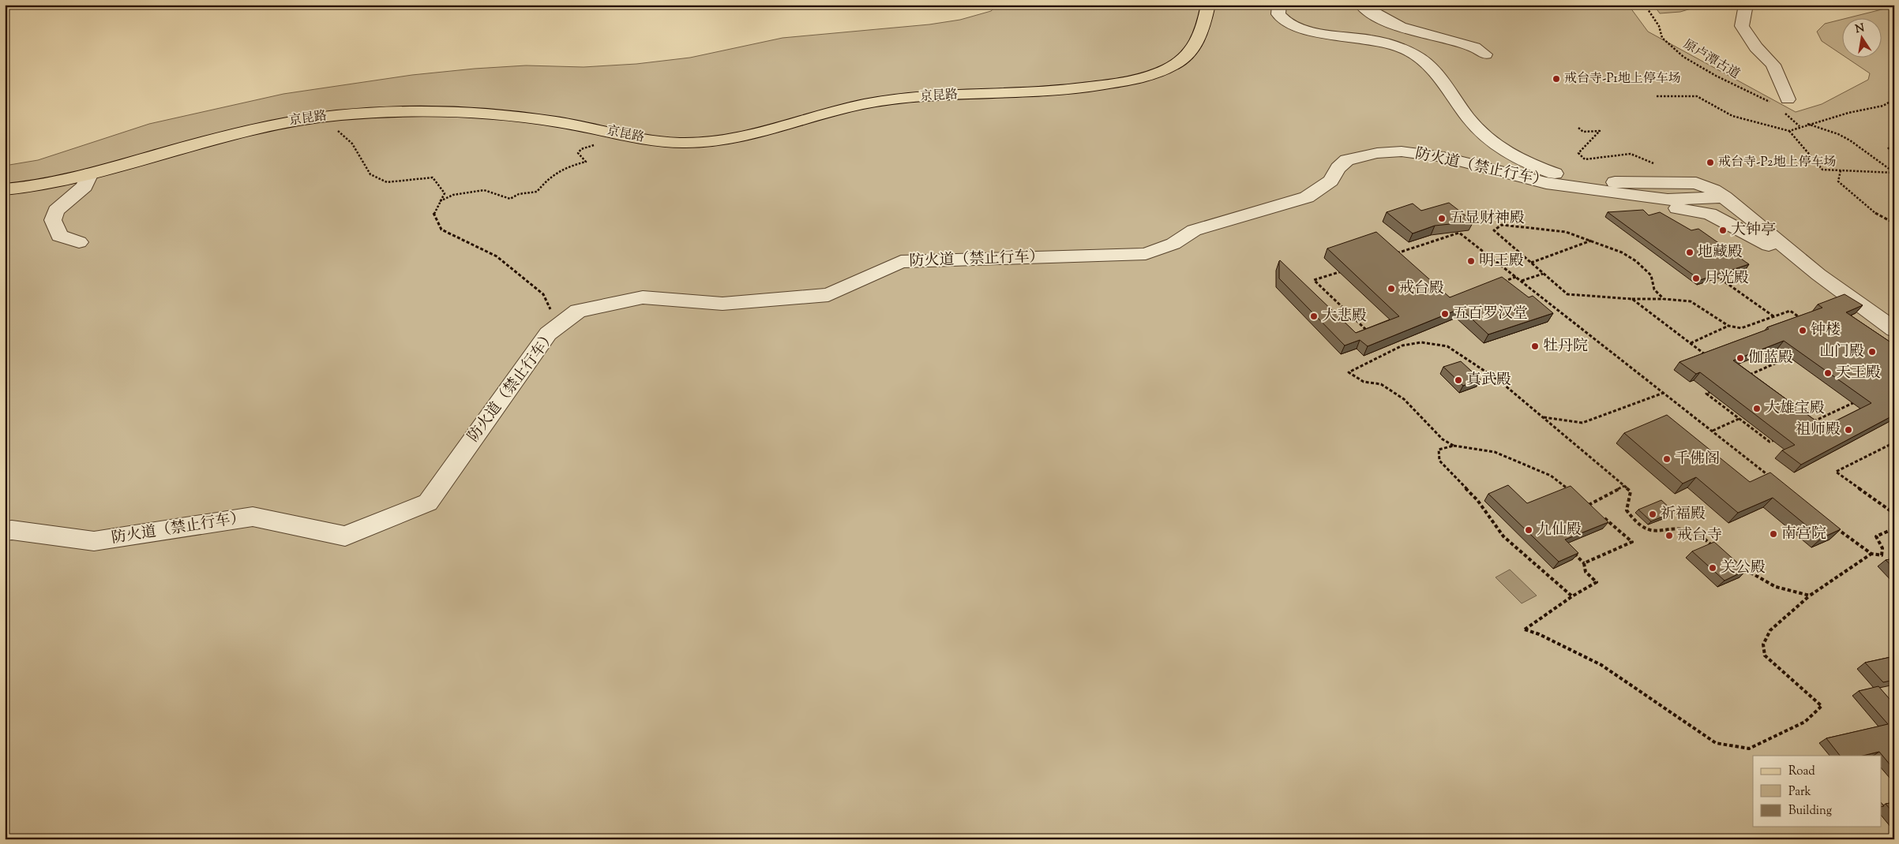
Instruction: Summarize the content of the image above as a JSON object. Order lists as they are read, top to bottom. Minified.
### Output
{"streets":{"main road":["京昆路"],"street":["防火道（禁止行车）"],"path":["原卢潭古道"]},"places":["戒台寺-P1地上停车场","戒台寺-P2地上停车场","五显财神殿","大钟亭","地藏殿","明王殿","月光殿","戒台殿","五百罗汉堂","大悲殿","钟楼","牡丹院","山门殿","伽蓝殿","天王殿","真武殿","大雄宝殿","祖师殿","千佛阁","祈福殿","九仙殿","南宫院","戒台寺","关公殿"],"legend":["Road","Park","Building"],"north":"top"}
